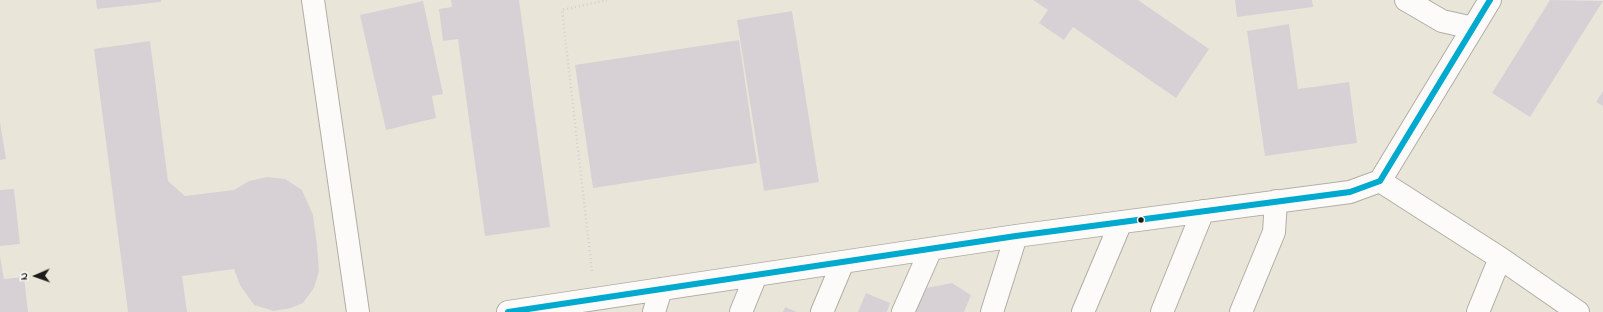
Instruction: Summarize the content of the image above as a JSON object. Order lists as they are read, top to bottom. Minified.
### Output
{"north":"left"}
